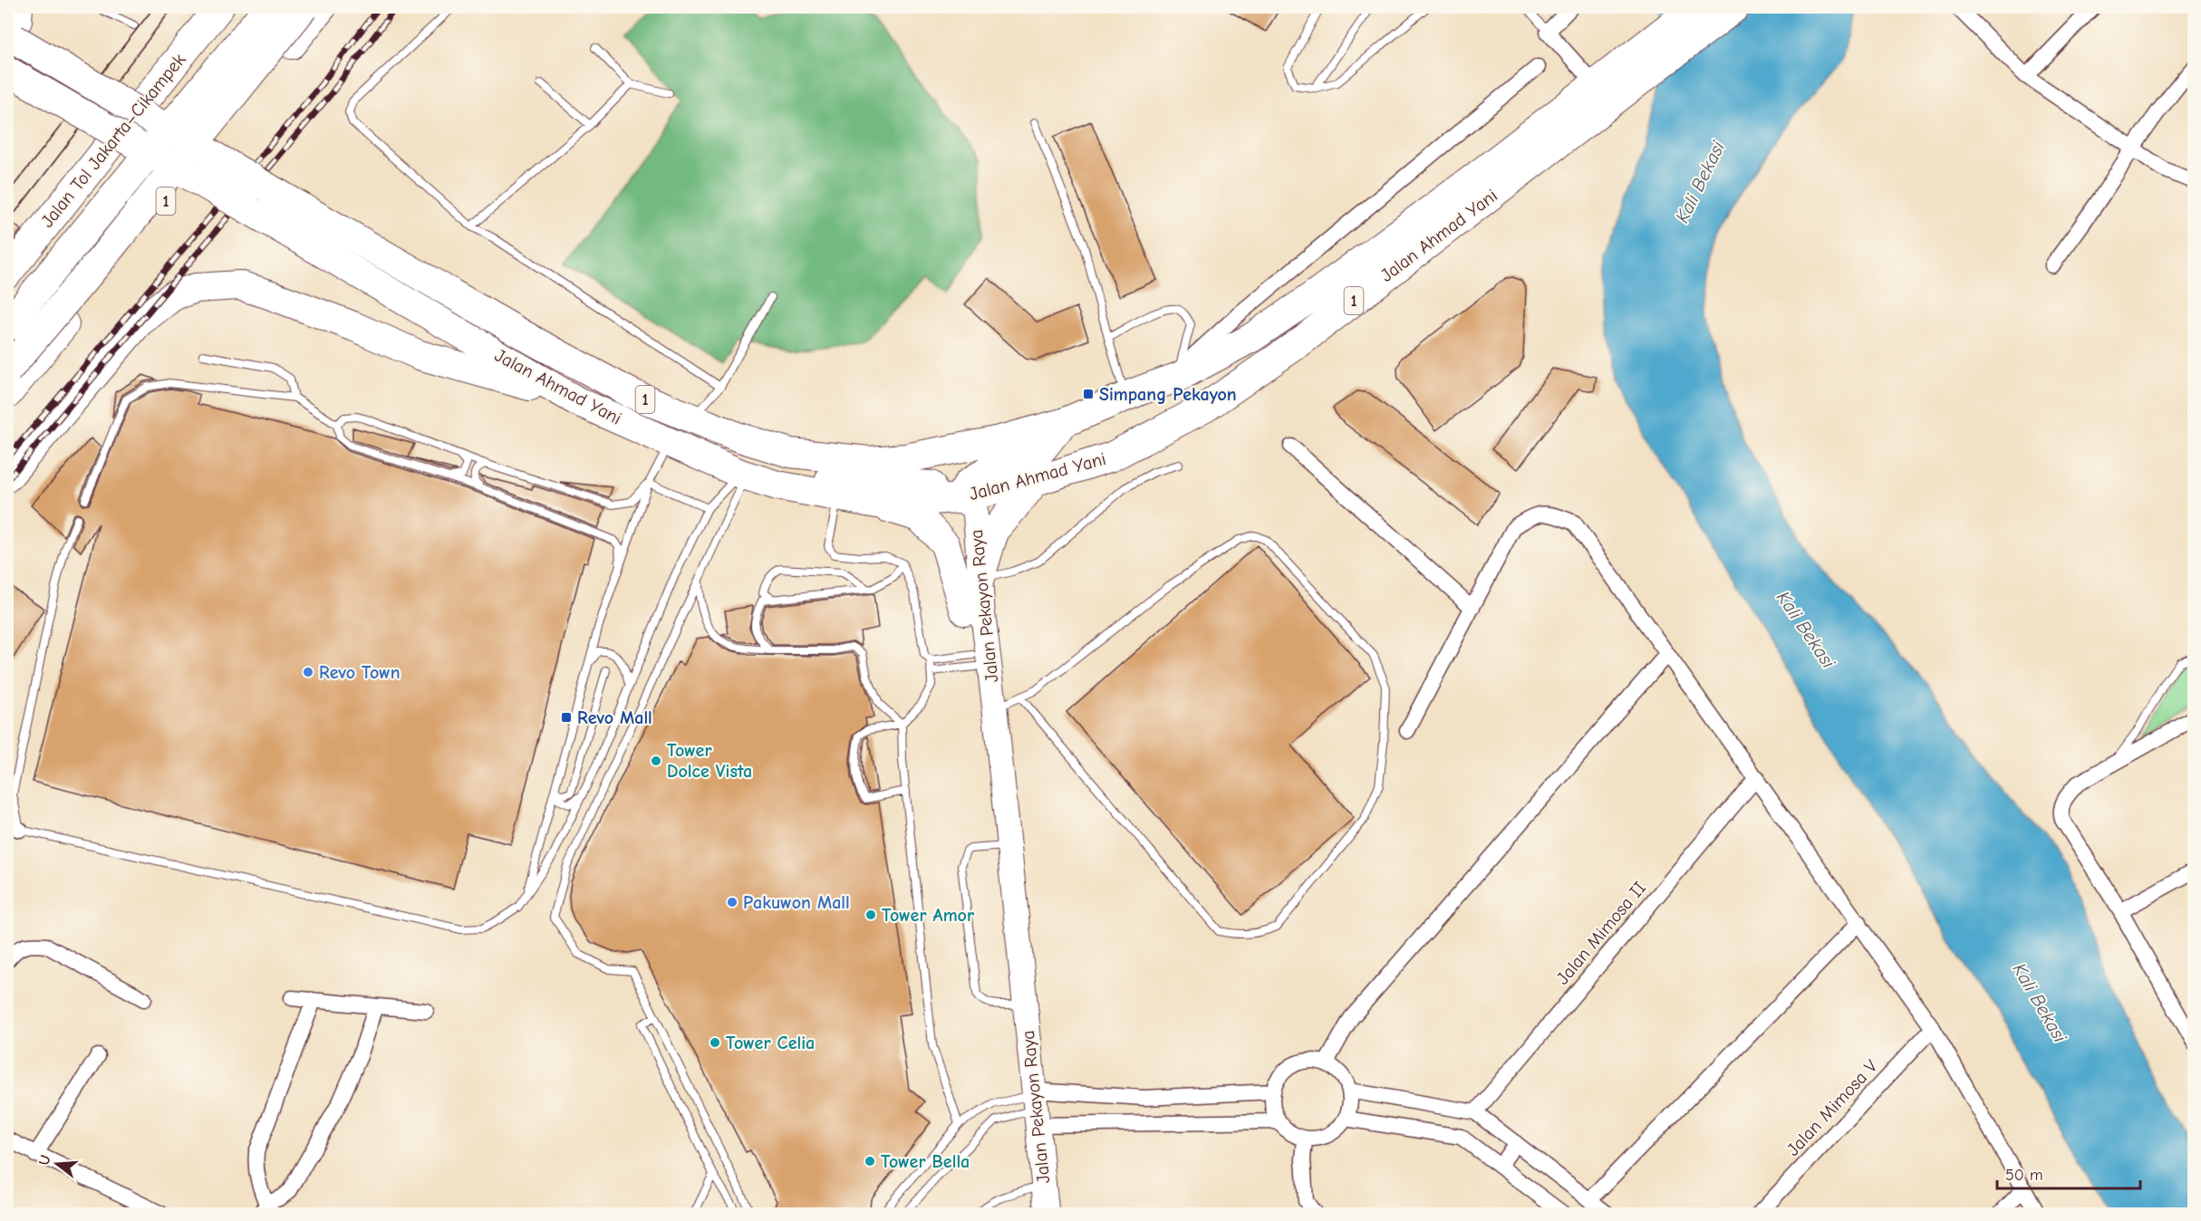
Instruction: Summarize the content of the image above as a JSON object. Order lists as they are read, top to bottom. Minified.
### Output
{"streets":{"highway":["Jalan Tol Jakarta–Cikampek","1","Jalan Ahmad Yani"],"main road":["Jalan Pekayon Raya"],"street":["Jalan Mimosa II","Jalan Mimosa V"]},"crossings":[["Jalan Ahmad Yani","Jalan Pekayon Raya"]],"water":["Kali Bekasi"],"places":{"transit":["Simpang Pekayon","Revo Mall"],"other":["Revo Town","Tower Dolce Vista","Pakuwon Mall","Tower Amor","Tower Celia","Tower Bella"]},"scale_bar":"50 m","north":"left"}
